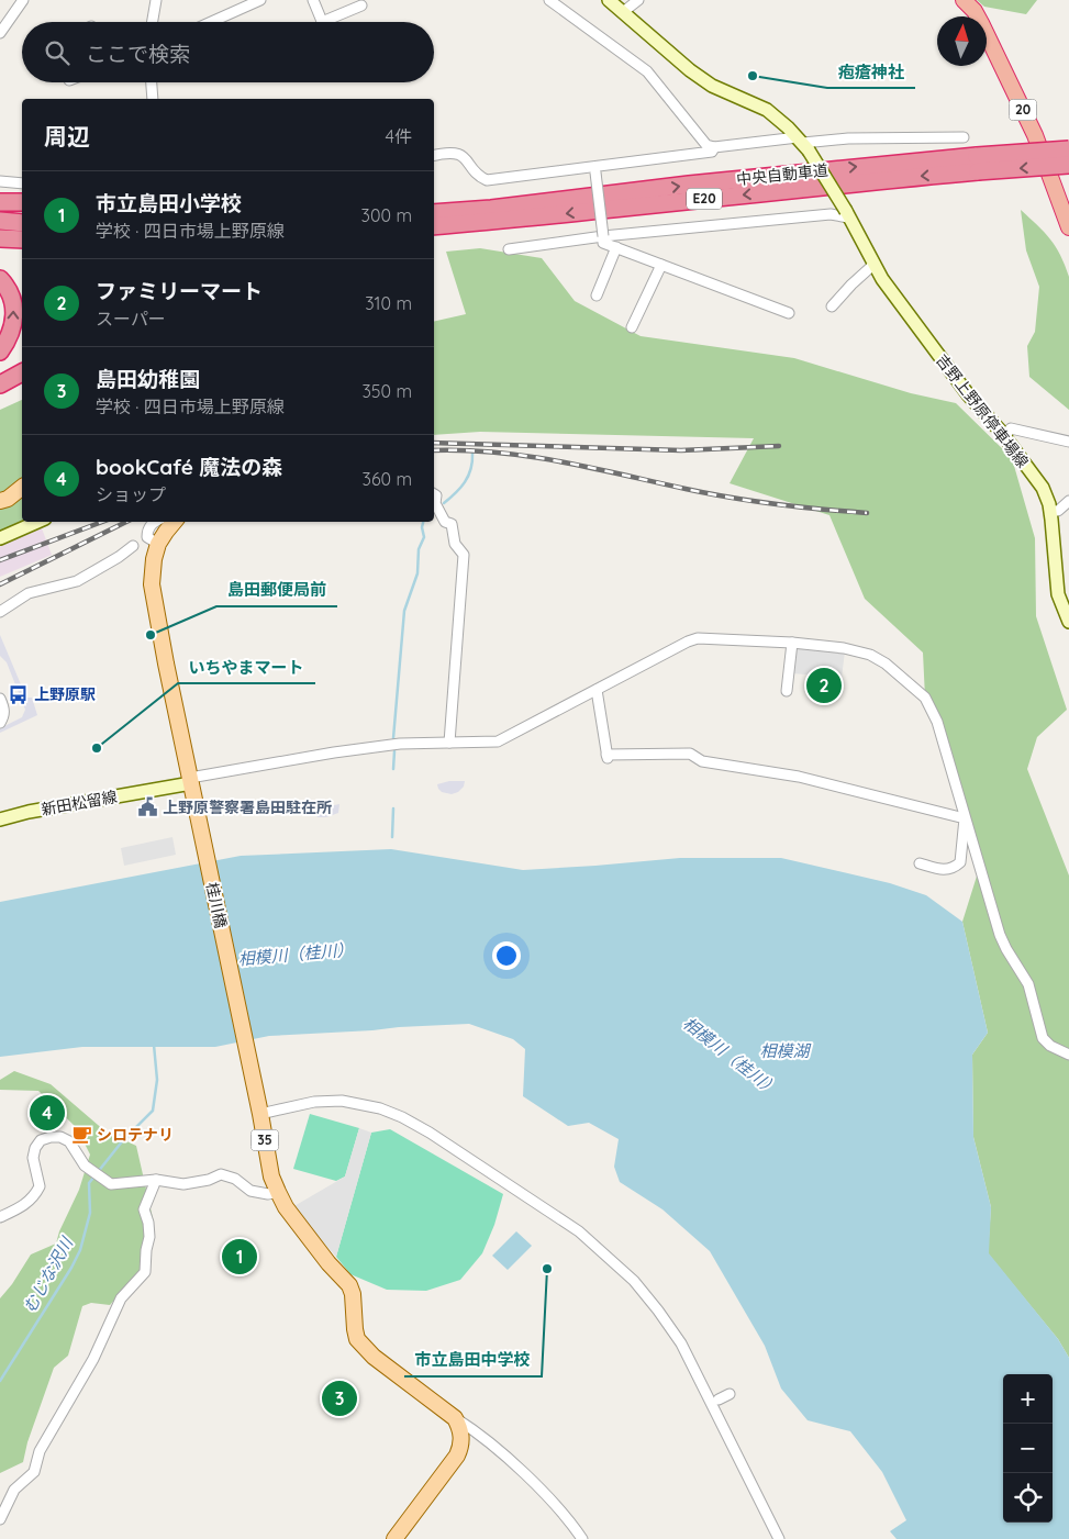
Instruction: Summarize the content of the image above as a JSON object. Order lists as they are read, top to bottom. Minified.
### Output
{"streets":{"highway":["20","中央自動車道","E20"],"main road":["吉野上野原停車場線","新田松留線","桂川橋","35"]},"crossings":[["新田松留線","桂川橋"],["新田松留線","35"],["桂川橋","35"]],"water":["相模川（桂川）","相模湖","むじな沢川"],"places":{"other":["疱瘡神社","島田郵便局前","いちやまマート","市立島田中学校"],"bus stop":["上野原駅"],"public building":["上野原警察署島田駐在所"],"cafe":["シロテナリ"]},"north":"top","page":{"search":"ここで検索","heading":["周辺","4件"],"list":[{"mark":"1","name":"市立島田小学校","note":"学校 · 四日市場上野原線","value":"300 m"},{"mark":"2","name":"ファミリーマート","note":"スーパー","value":"310 m"},{"mark":"3","name":"島田幼稚園","note":"学校 · 四日市場上野原線","value":"350 m"},{"mark":"4","name":"bookCafé 魔法の森","note":"ショップ","value":"360 m"}],"pins":["2","4","1","3"],"map_buttons":["+","−"]}}
